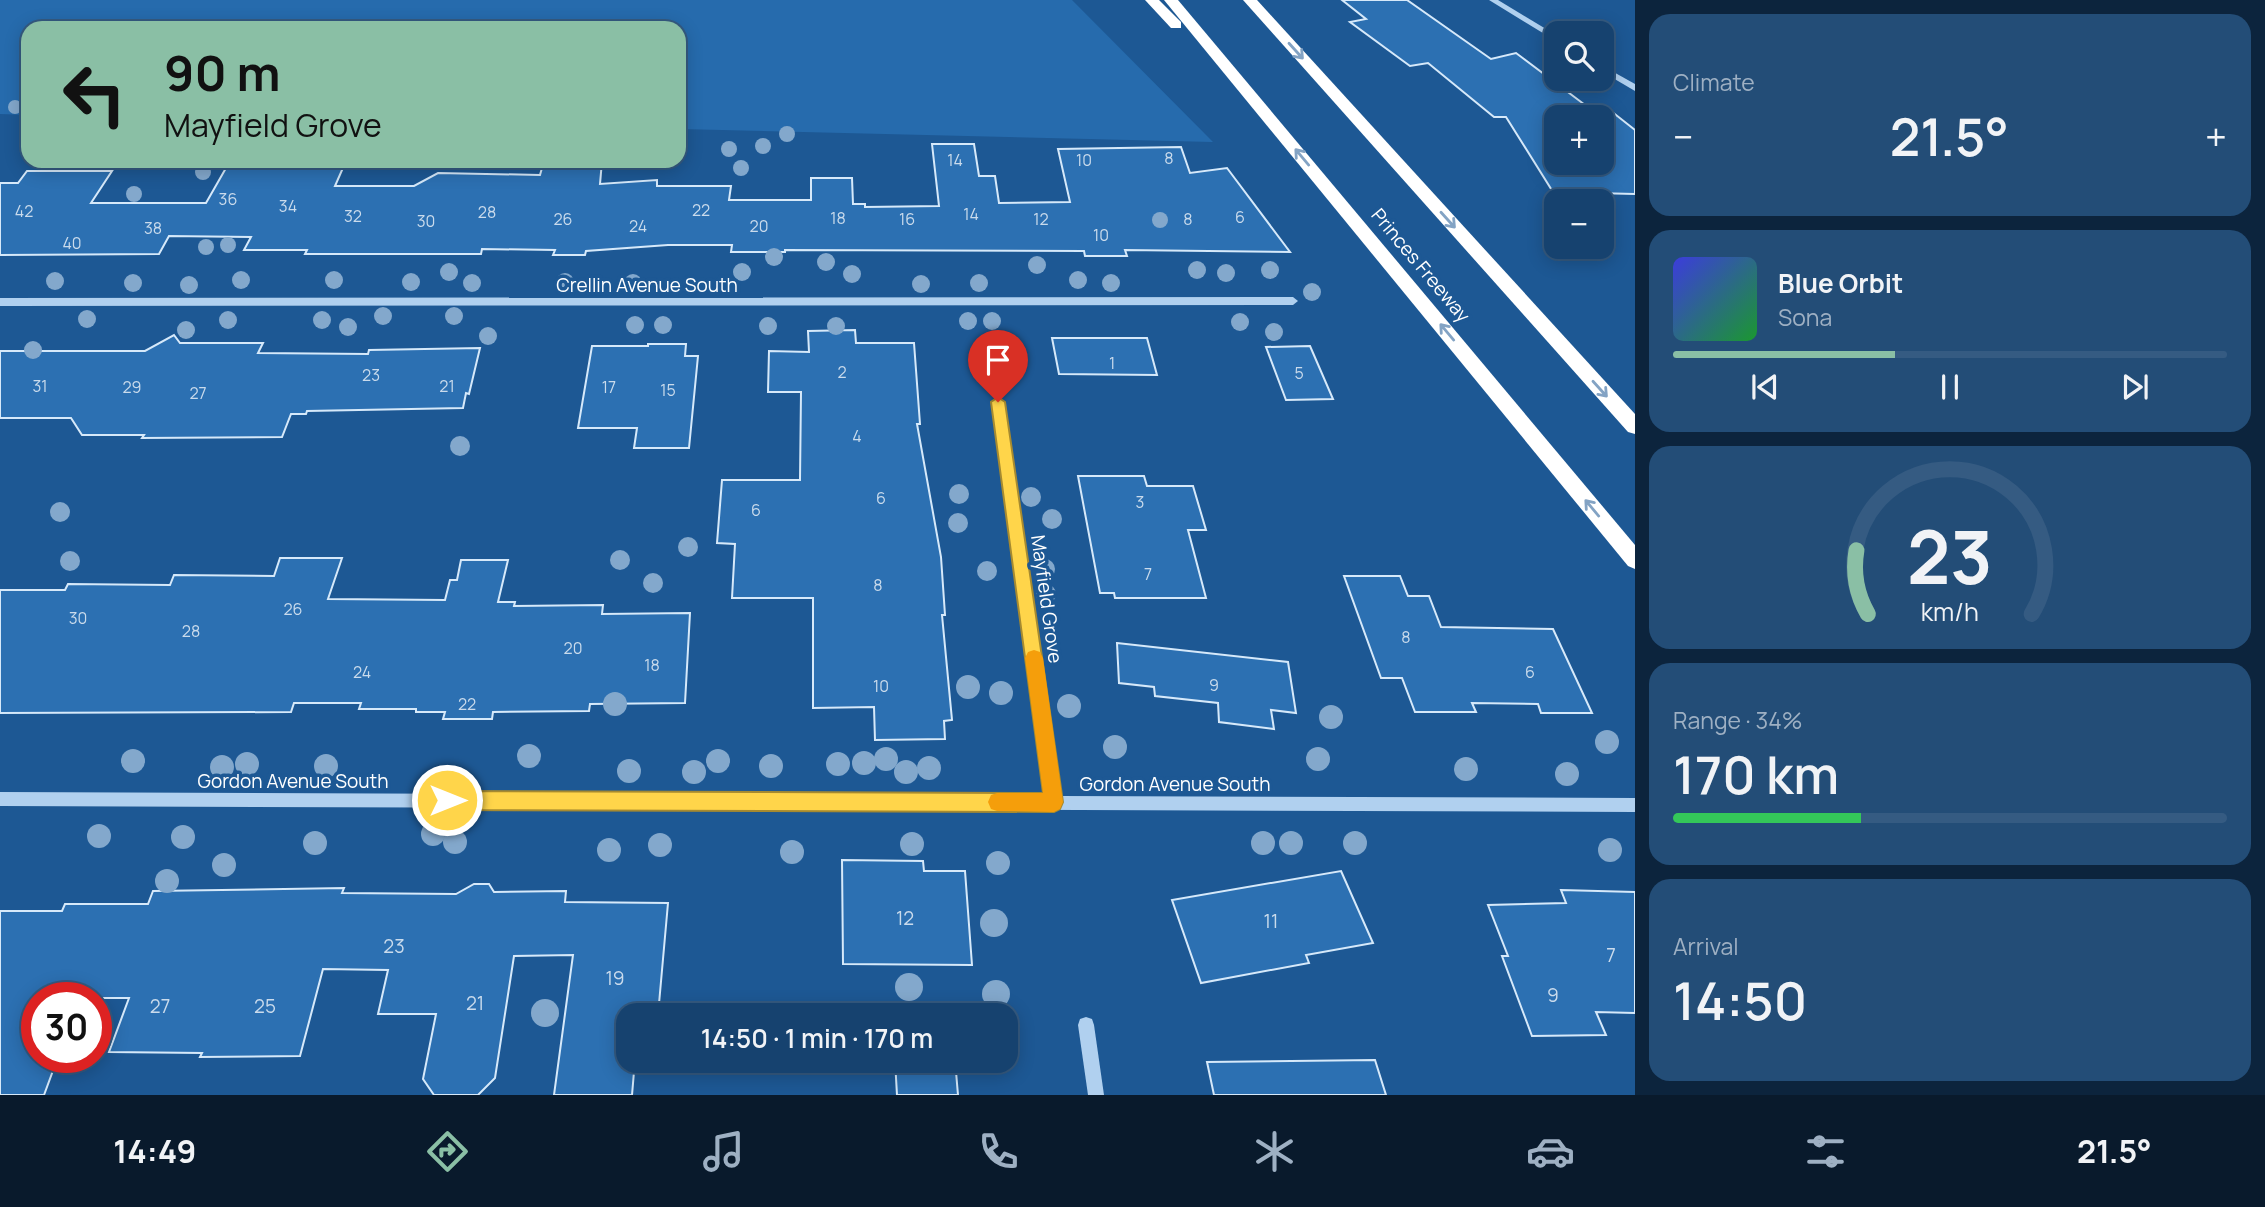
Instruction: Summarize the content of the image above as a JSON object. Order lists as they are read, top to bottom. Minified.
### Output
{"streets":{"highway":["Princes Freeway"],"street":["Crellin Avenue South","Mayfield Grove","Gordon Avenue South"]},"crossings":[["Mayfield Grove","Gordon Avenue South"]],"house_numbers":["8","14","10","36","34","22","42","28","14","32","6","18","26","16","12","8","30","24","20","38","10","40","1","2","5","23","31","21","29","17","15","27","4","6","3","6","7","8","26","30","28","8","20","18","24","6","9","10","22","12","11","23","7","19","9","21","27","25"],"page":{"tile":["Climate",["Range · 34%","170 km"],["Arrival","14:50"]],"map_buttons":["+","−"],"turn":["90 m","Mayfield Grove"],"heat":["−","21.5°","+"],"song":["Blue Orbit","Sona"],"limit":"30","trip":"14:50 · 1 min · 170 m","tabs":["14:49","21.5°"],"gauge":["23","km/h"]}}
